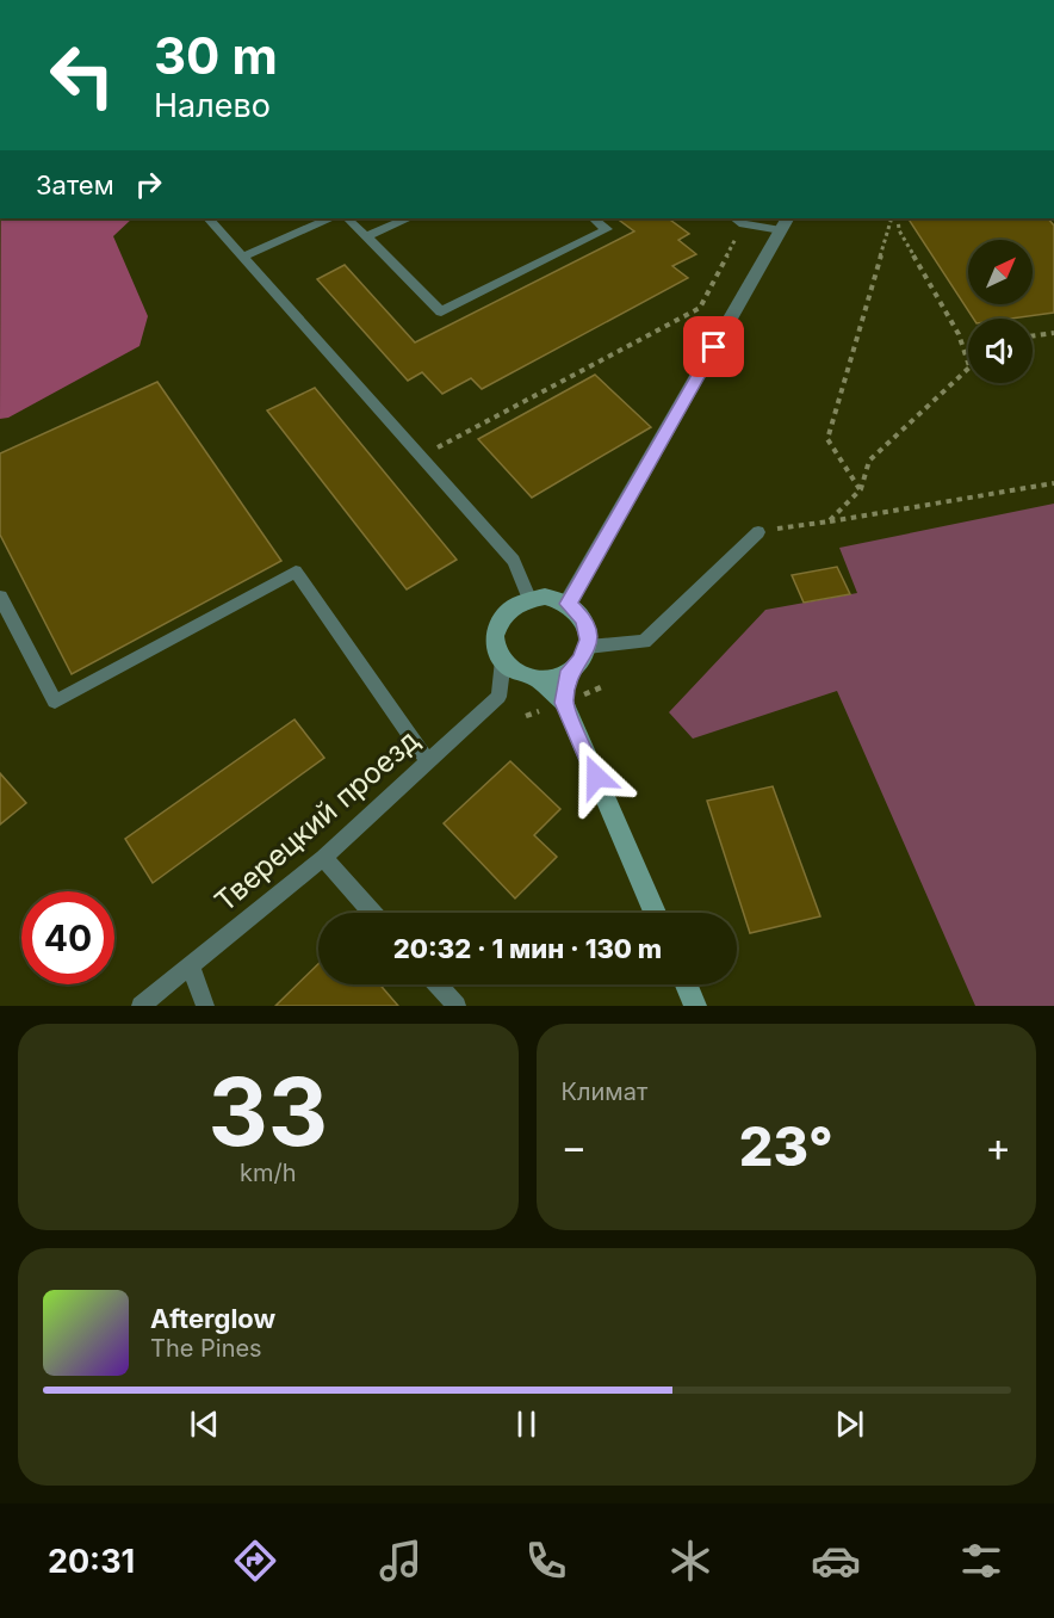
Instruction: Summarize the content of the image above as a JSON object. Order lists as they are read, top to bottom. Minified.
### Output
{"streets":{"lane":["Тверецкий проезд"]},"north":"top right","page":{"turn":["30 m","Налево"],"then":"Затем","limit":"40","trip":"20:32 · 1 мин · 130 m","tile":[["33","km/h"],"Климат"],"heat":["−","23°","+"],"song":["Afterglow","The Pines"],"tabs":"20:31"}}
